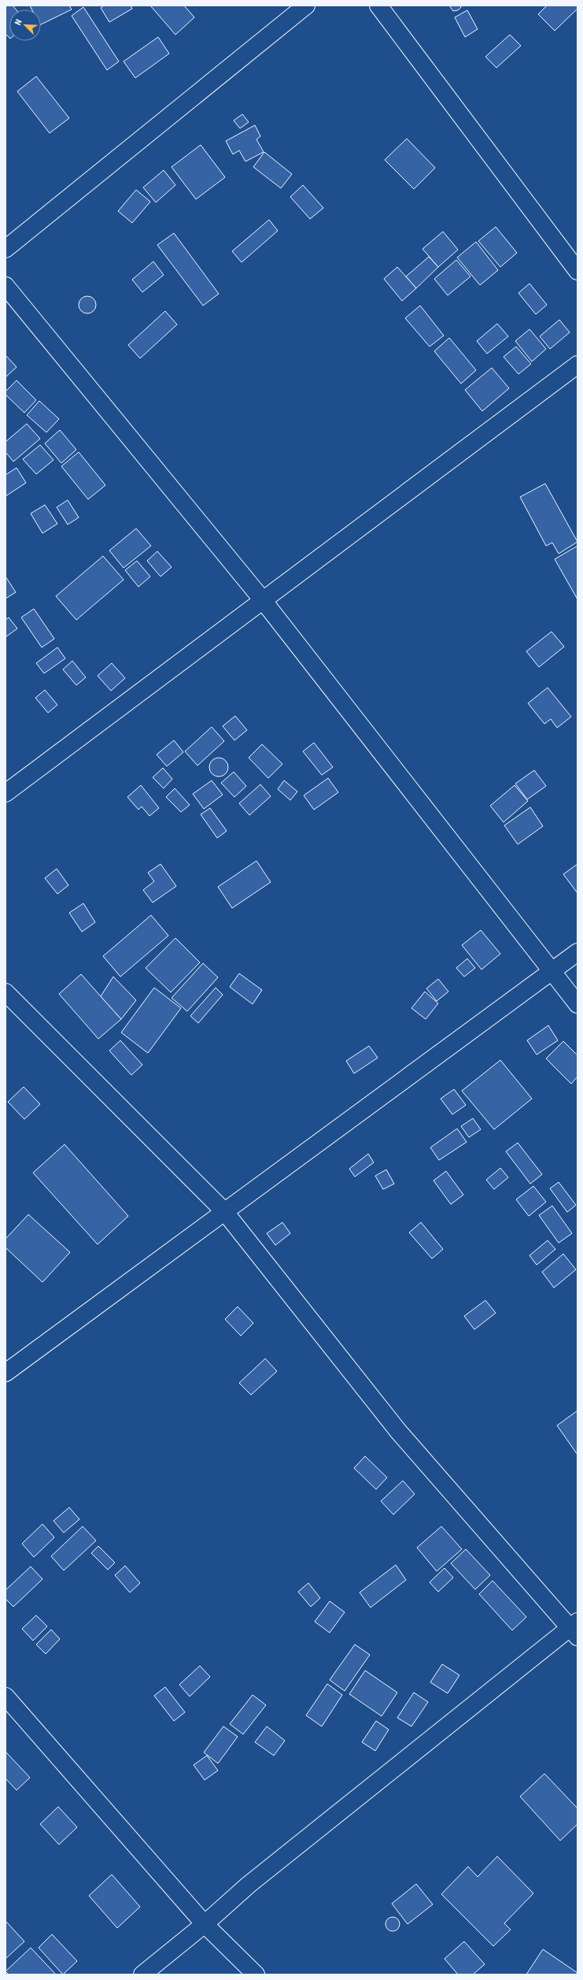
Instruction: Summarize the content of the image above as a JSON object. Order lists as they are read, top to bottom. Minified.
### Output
{"north":"top left"}
